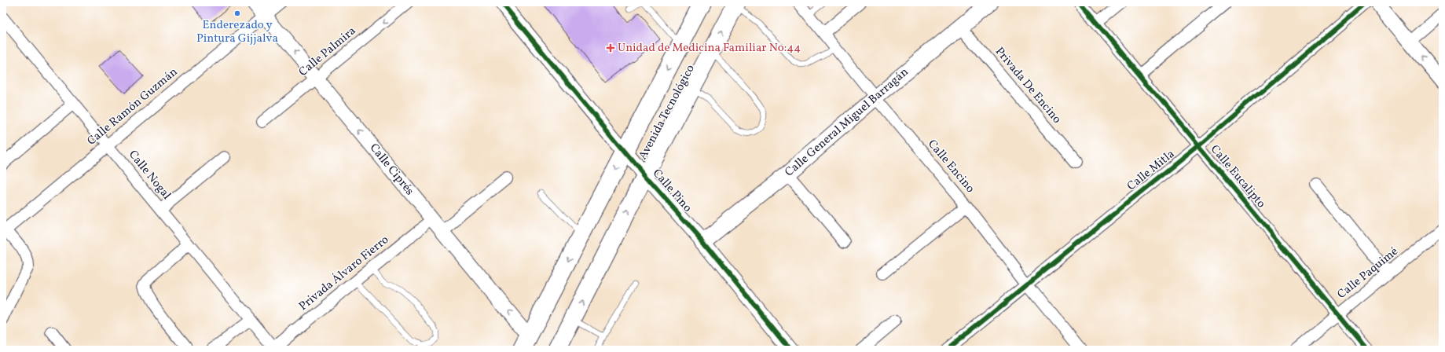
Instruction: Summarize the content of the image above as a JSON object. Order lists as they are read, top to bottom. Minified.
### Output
{"streets":{"main road":["Avenida Tecnológico","Calle General Miguel Barragán"],"street":["Calle Palmira","Privada De Encino","Calle Ramón Guzmán","Calle Encino","Calle Ciprés","Calle Mitla","Calle Nogal","Calle Eucalipto","Calle Pino","Privada Álvaro Fierro","Calle Paquimé"]},"crossings":[["Calle Palmira","Calle Ciprés"],["Privada De Encino","Calle General Miguel Barragán"],["Calle Ramón Guzmán","Calle Ciprés"],["Calle Ramón Guzmán","Calle Nogal"],["Avenida Tecnológico","Calle Ciprés"],["Avenida Tecnológico","Calle Pino"],["Calle General Miguel Barragán","Calle Encino"],["Calle General Miguel Barragán","Calle Pino"],["Calle Encino","Calle Mitla"],["Calle Ciprés","Privada Álvaro Fierro"],["Calle Mitla","Calle Eucalipto"],["Calle Nogal","Privada Álvaro Fierro"],["Calle Eucalipto","Calle Paquimé"]],"one_way":["Calle Palmira","Calle Ciprés"],"places":{"other":["Enderezado y Pintura Gijjalva"],"health":["Unidad de Medicina Familiar No:44"]}}
